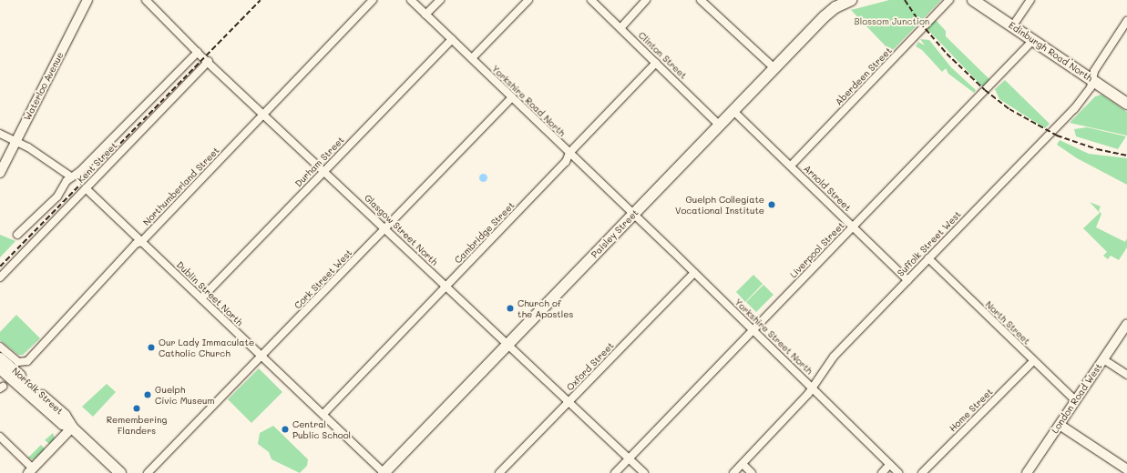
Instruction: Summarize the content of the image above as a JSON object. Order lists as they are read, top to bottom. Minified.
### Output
{"streets":{"main road":["Edinburgh Road North","Paisley Street","Norfolk Street"],"street":["Clinton Street","Aberdeen Street","Waterloo Avenue","Yorkshire Road North","Durham Street","Kent Street","Northumberland Street","Arnold Street","Glasgow Street North","Cambridge Street","Suffolk Street West","Liverpool Street","Cork Street West","Dublin Street North","North Street","Yorkshire Street North","Oxford Street","London Road West","Home Street"]},"crossings":[["Edinburgh Road North","Suffolk Street West"],["Edinburgh Road North","Liverpool Street"],["Clinton Street","Cambridge Street"],["Clinton Street","Paisley Street"],["Aberdeen Street","Arnold Street"],["Yorkshire Road North","Durham Street"],["Yorkshire Road North","Cambridge Street"],["Yorkshire Road North","Paisley Street"],["Yorkshire Road North","Cork Street West"],["Yorkshire Road North","Yorkshire Street North"],["Durham Street","Glasgow Street North"],["Durham Street","Dublin Street North"],["Kent Street","Glasgow Street North"],["Kent Street","Dublin Street North"],["Northumberland Street","Glasgow Street North"],["Northumberland Street","Dublin Street North"],["Arnold Street","Paisley Street"],["Arnold Street","Suffolk Street West"],["Arnold Street","Liverpool Street"],["Glasgow Street North","Cambridge Street"],["Glasgow Street North","Paisley Street"],["Glasgow Street North","Liverpool Street"],["Glasgow Street North","Cork Street West"],["Glasgow Street North","Oxford Street"],["Cambridge Street","Dublin Street North"],["Paisley Street","Dublin Street North"],["Paisley Street","Yorkshire Street North"],["Suffolk Street West","North Street"],["Suffolk Street West","Yorkshire Street North"],["Liverpool Street","Yorkshire Street North"],["Cork Street West","Dublin Street North"],["North Street","London Road West"],["North Street","Home Street"],["Yorkshire Street North","Oxford Street"]],"parks":["Blossom Junction"],"places":["Guelph Collegiate Vocational Institute","Church of the Apostles","Our Lady Immaculate Catholic Church","Guelph Civic Museum","Remembering Flanders","Central Public School"]}
